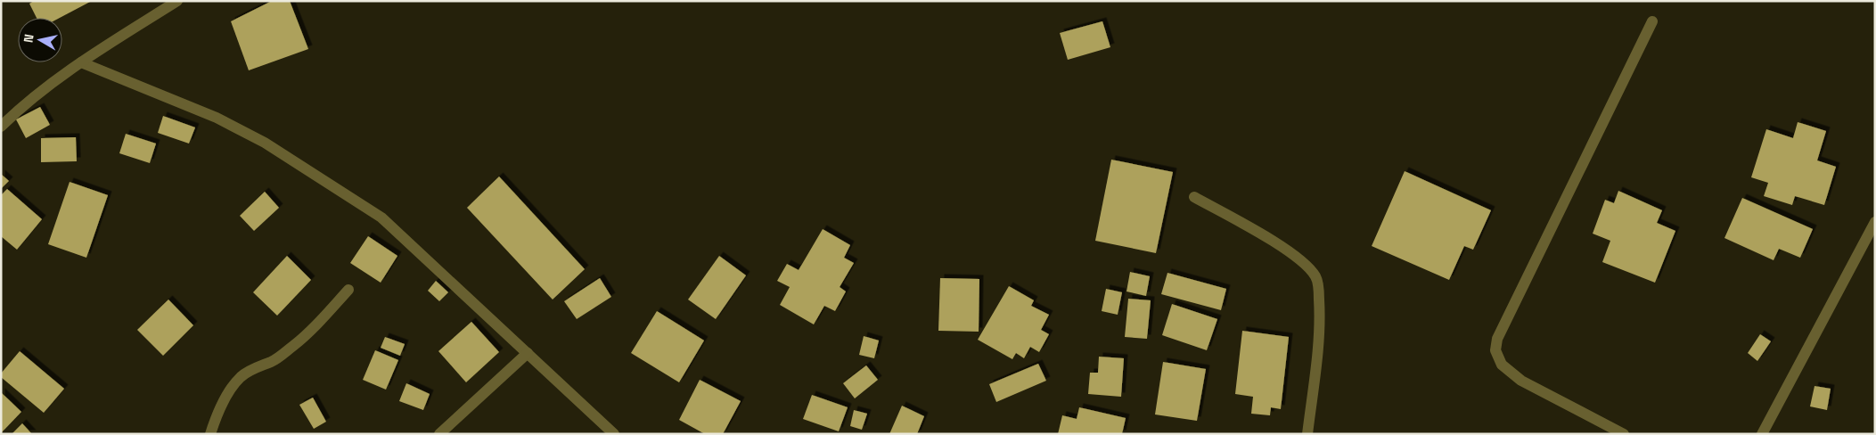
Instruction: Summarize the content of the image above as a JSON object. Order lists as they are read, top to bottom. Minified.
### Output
{"north":"left"}
